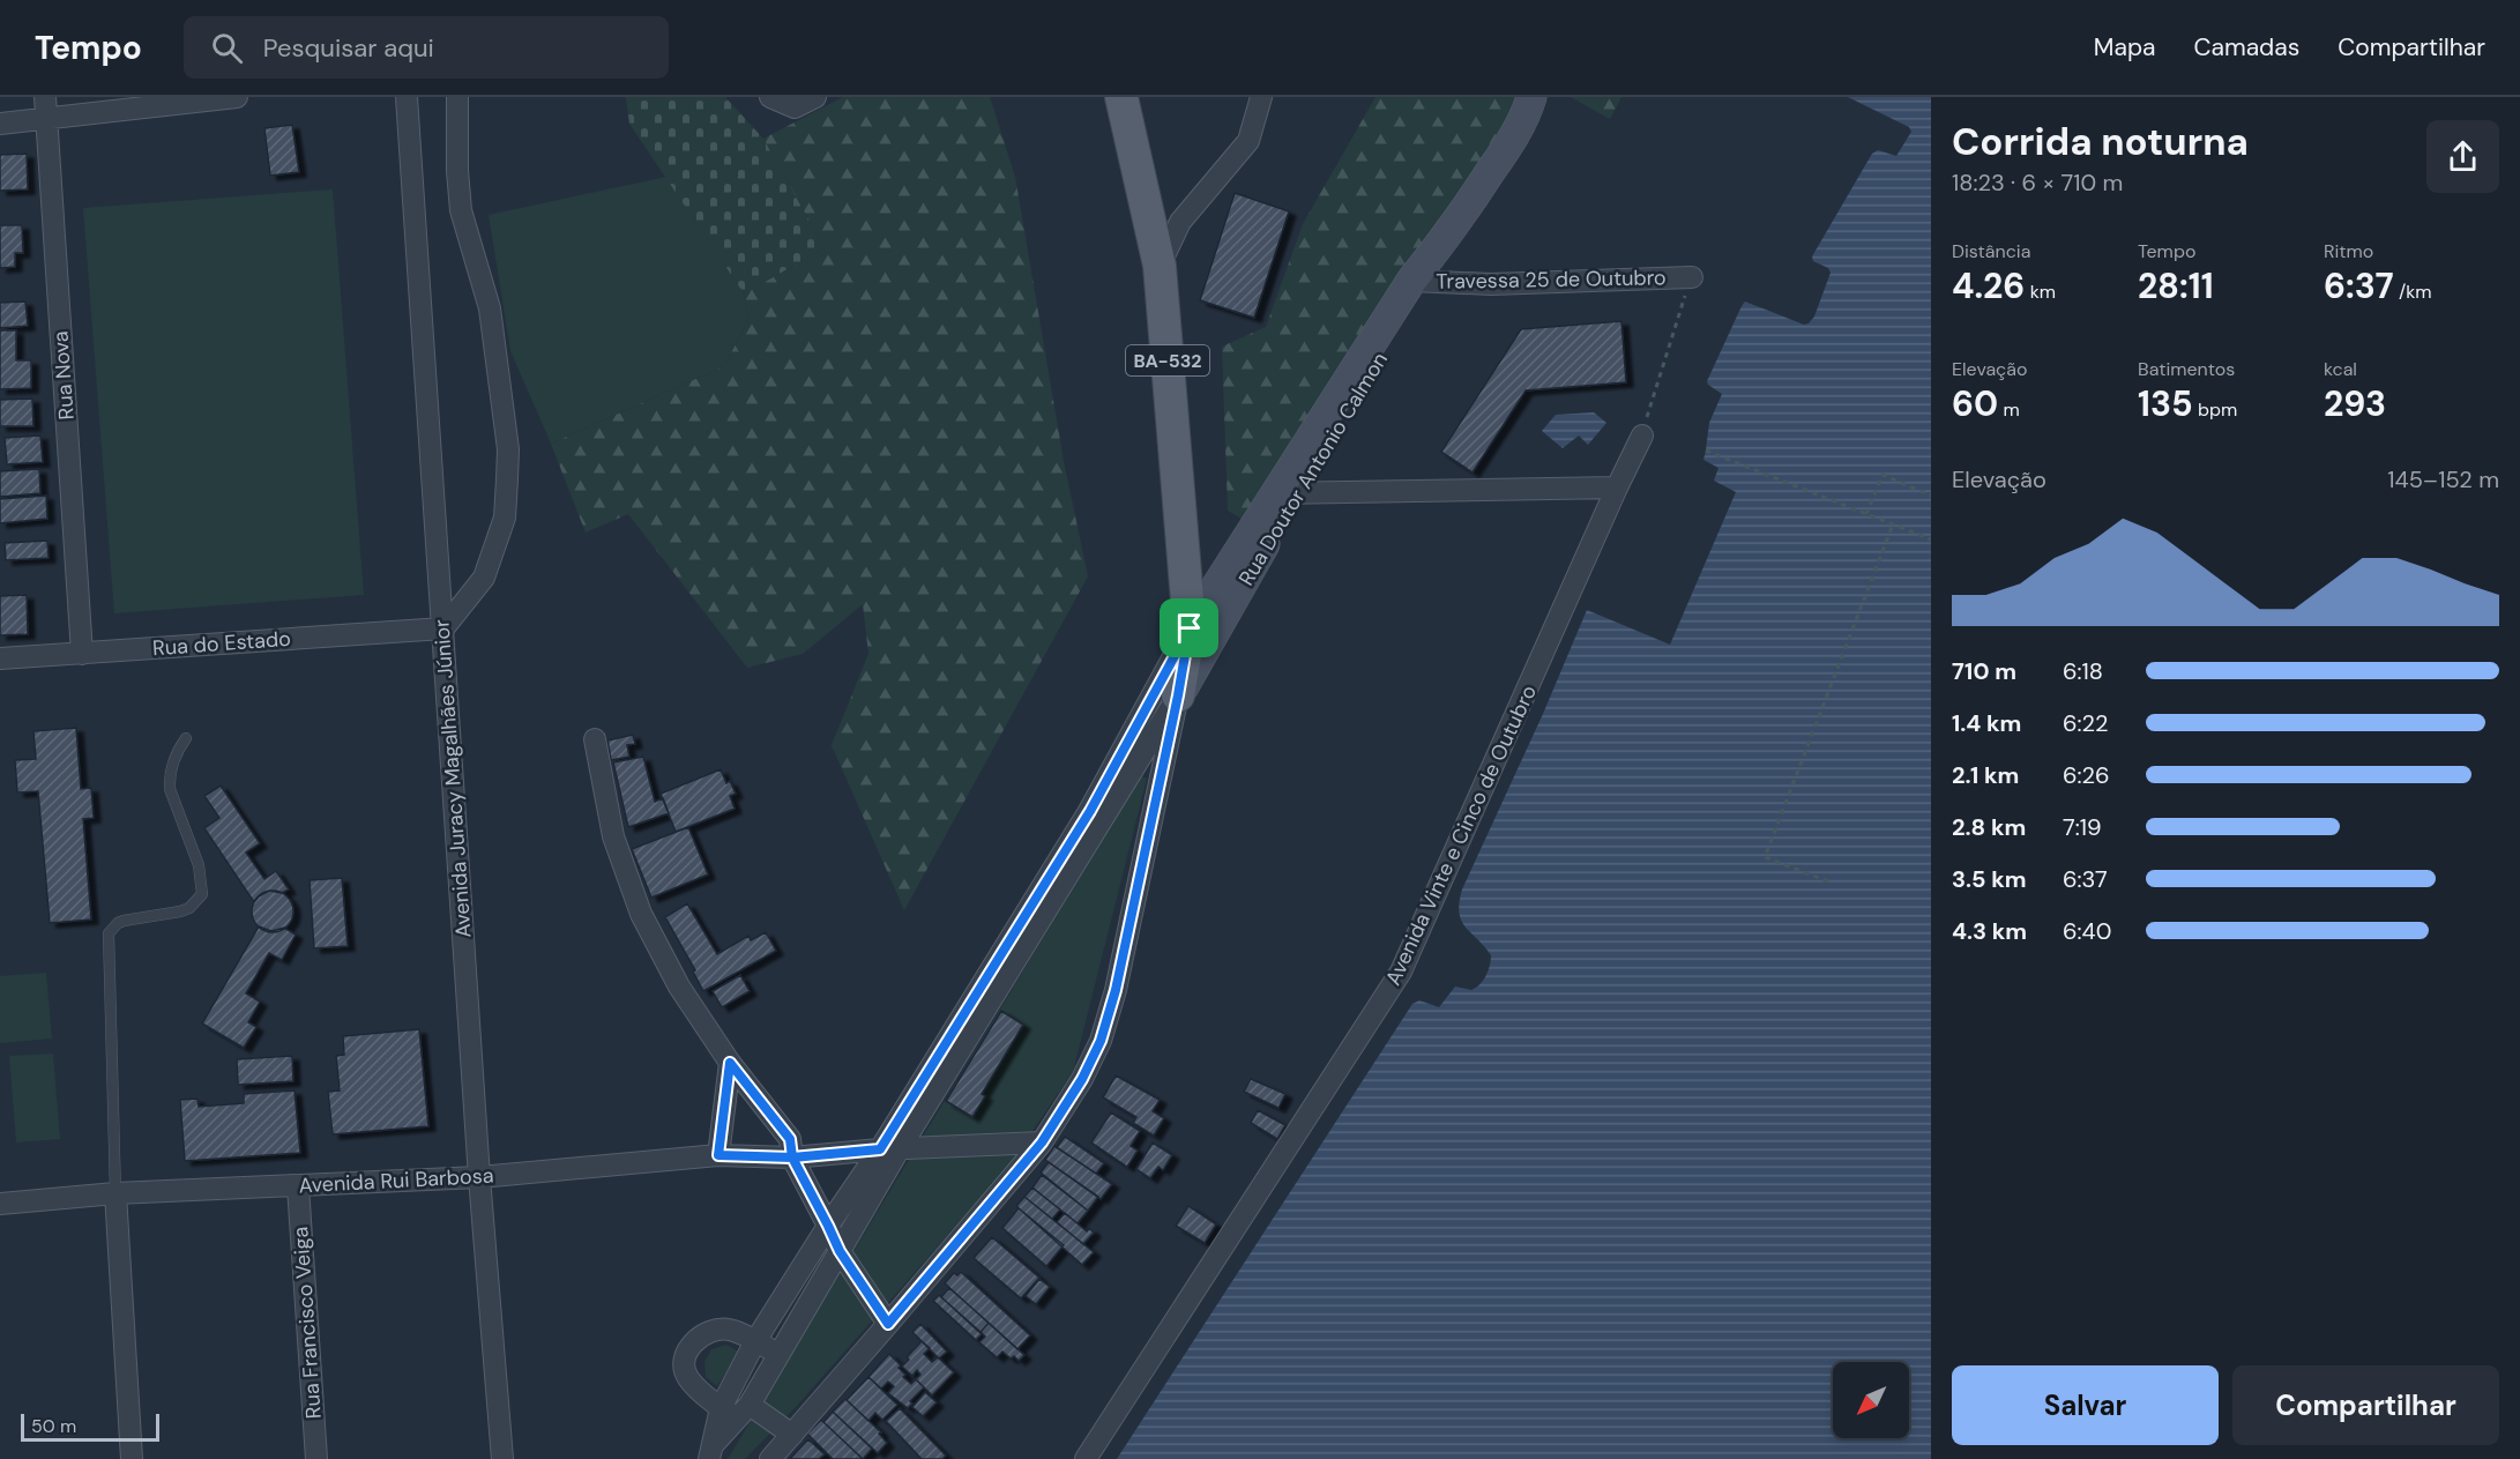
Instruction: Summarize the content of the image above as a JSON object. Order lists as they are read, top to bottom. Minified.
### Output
{"streets":{"main road":["BA-532"],"street":["Travessa 25 de Outubro","Rua Nova","Rua Doutor Antonio Calmon","Rua do Estado","Avenida Juracy Magalhães Júnior","Avenida Vinte e Cinco de Outubro","Avenida Rui Barbosa","Rua Francisco Veiga"]},"crossings":[["Travessa 25 de Outubro","Rua Doutor Antonio Calmon"],["BA-532","Rua Doutor Antonio Calmon"],["BA-532","Avenida Rui Barbosa"],["Rua Nova","Rua do Estado"],["Rua do Estado","Avenida Juracy Magalhães Júnior"],["Avenida Juracy Magalhães Júnior","Avenida Rui Barbosa"],["Avenida Rui Barbosa","Rua Francisco Veiga"]],"scale_bar":"50 m","north":"bottom left","page":{"header":"Tempo","search":"Pesquisar aqui","nav":["Mapa","Camadas","Compartilhar"],"heading":["Corrida noturna","18:23 · 6 × 710 m"],"stats":[["Distância","4.26 km"],["Tempo","28:11"],["Ritmo","6:37 /km"],["Elevação","60 m"],["Batimentos","135 bpm"],["kcal","293"]],"chart":["Elevação","145–152 m"],"list":[{"name":"710 m","note":"6:18"},{"name":"1.4 km","note":"6:22"},{"name":"2.1 km","note":"6:26"},{"name":"2.8 km","note":"7:19"},{"name":"3.5 km","note":"6:37"},{"name":"4.3 km","note":"6:40"}],"buttons":["Salvar","Compartilhar"],"scale":"50 m"}}
